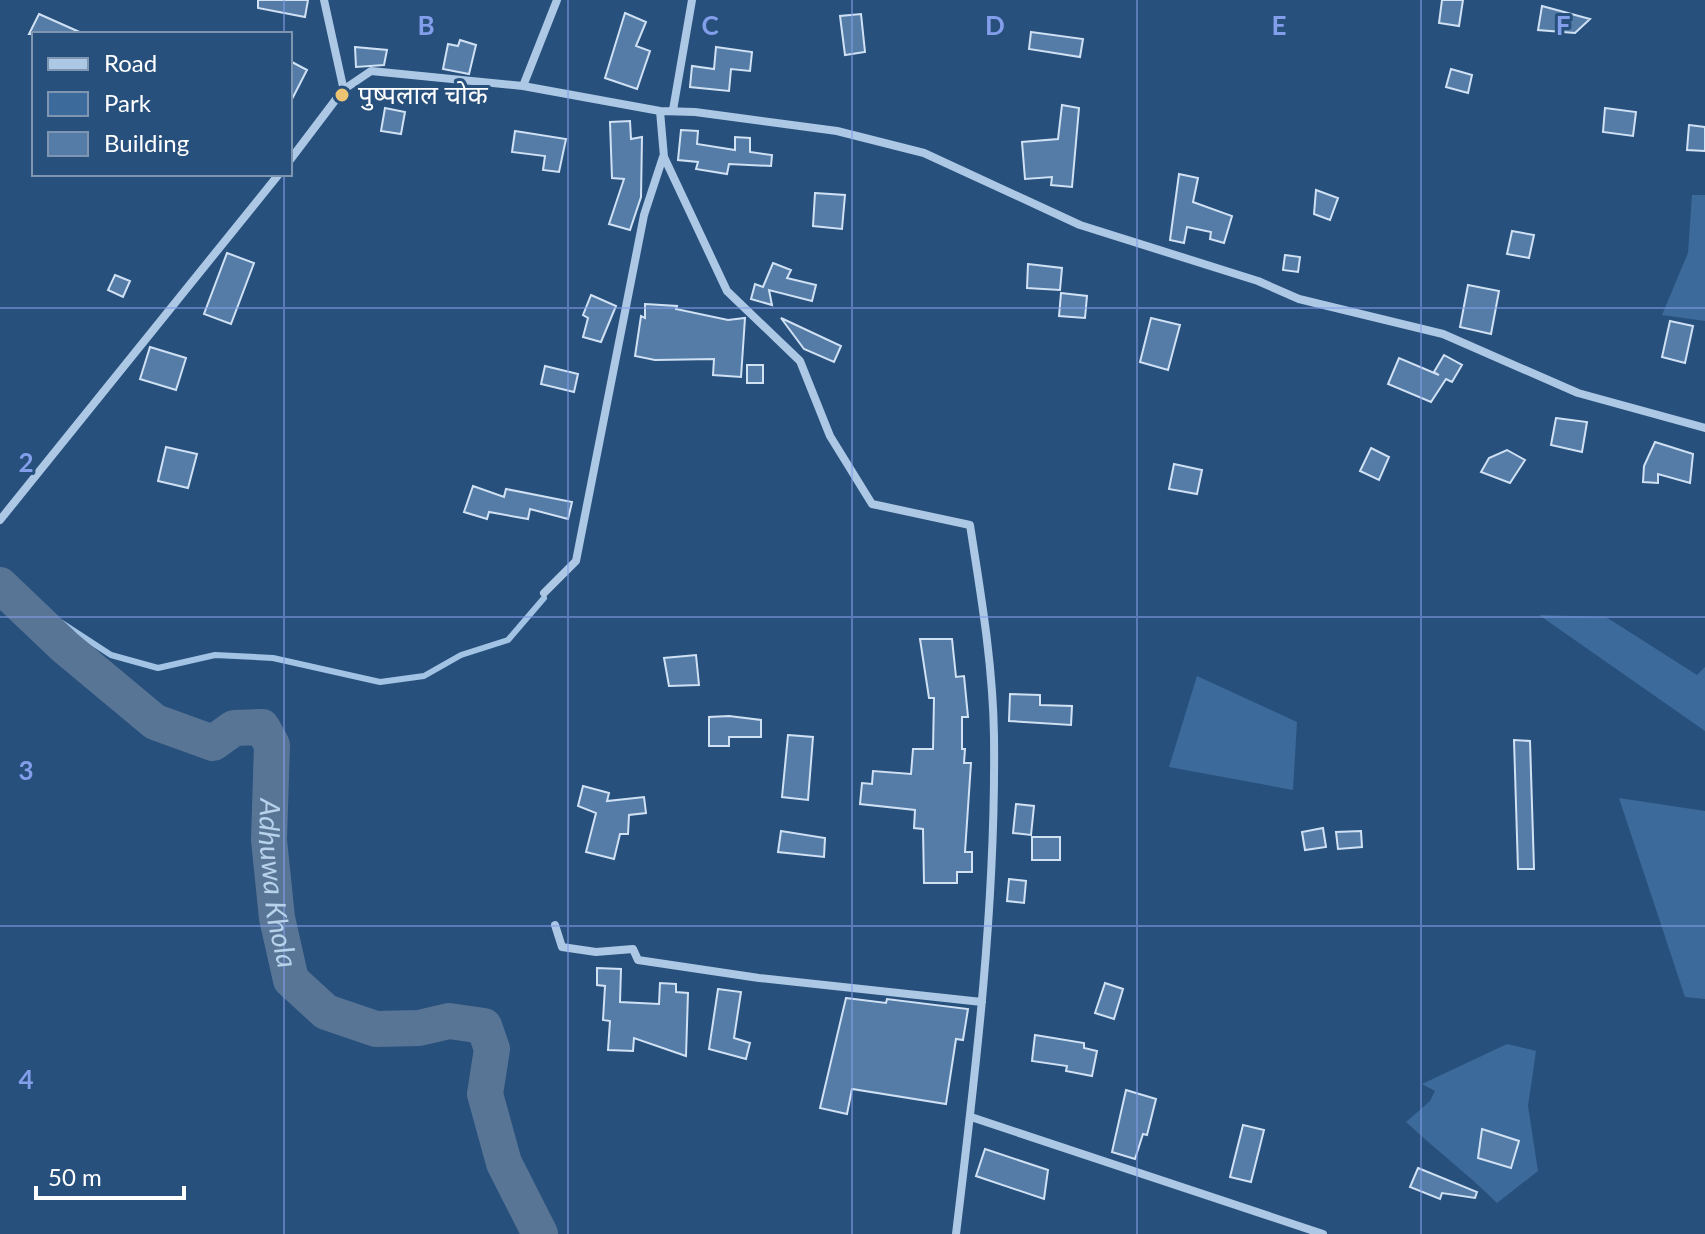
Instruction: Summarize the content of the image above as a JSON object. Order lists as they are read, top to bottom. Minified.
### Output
{"water":["Adhuwa Khola"],"places":["पुष्पलाल चोक"],"legend":["Road","Park","Building"],"scale_bar":"50 m","grid":{"columns":["B","C","D","E","F"],"rows":["2","3","4"]}}
